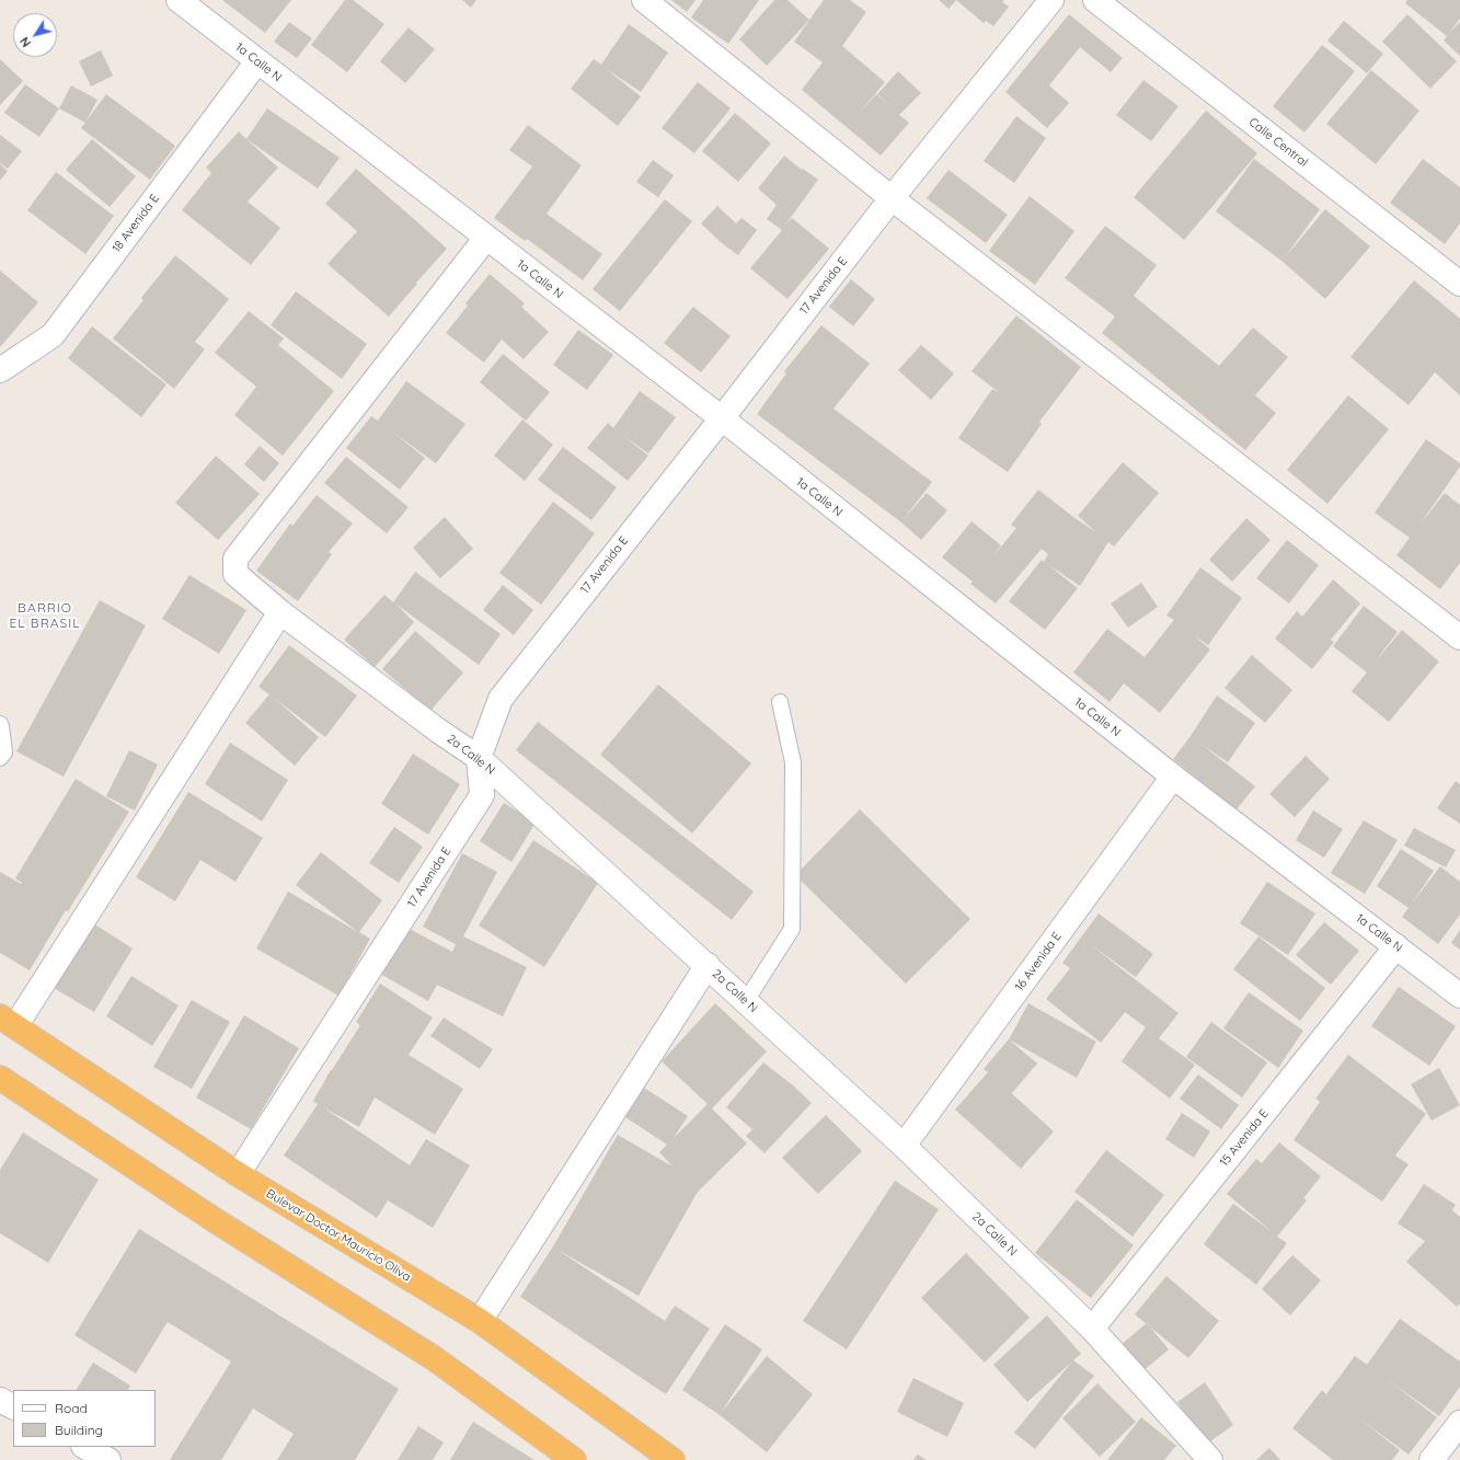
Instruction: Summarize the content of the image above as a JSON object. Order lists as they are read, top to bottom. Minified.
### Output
{"streets":{"highway":["Bulevar Doctor Mauricio Oliva"],"street":["1a Calle N","Calle Central","18 Avenida E","17 Avenida E","2a Calle N","16 Avenida E","15 Avenida E"]},"crossings":[["1a Calle N","18 Avenida E"],["1a Calle N","17 Avenida E"],["1a Calle N","2a Calle N"],["1a Calle N","16 Avenida E"],["1a Calle N","15 Avenida E"],["17 Avenida E","2a Calle N"],["17 Avenida E","Bulevar Doctor Mauricio Oliva"],["2a Calle N","16 Avenida E"],["2a Calle N","15 Avenida E"]],"districts":["BARRIO EL BRASIL"],"legend":["Road","Building"],"north":"bottom left"}
